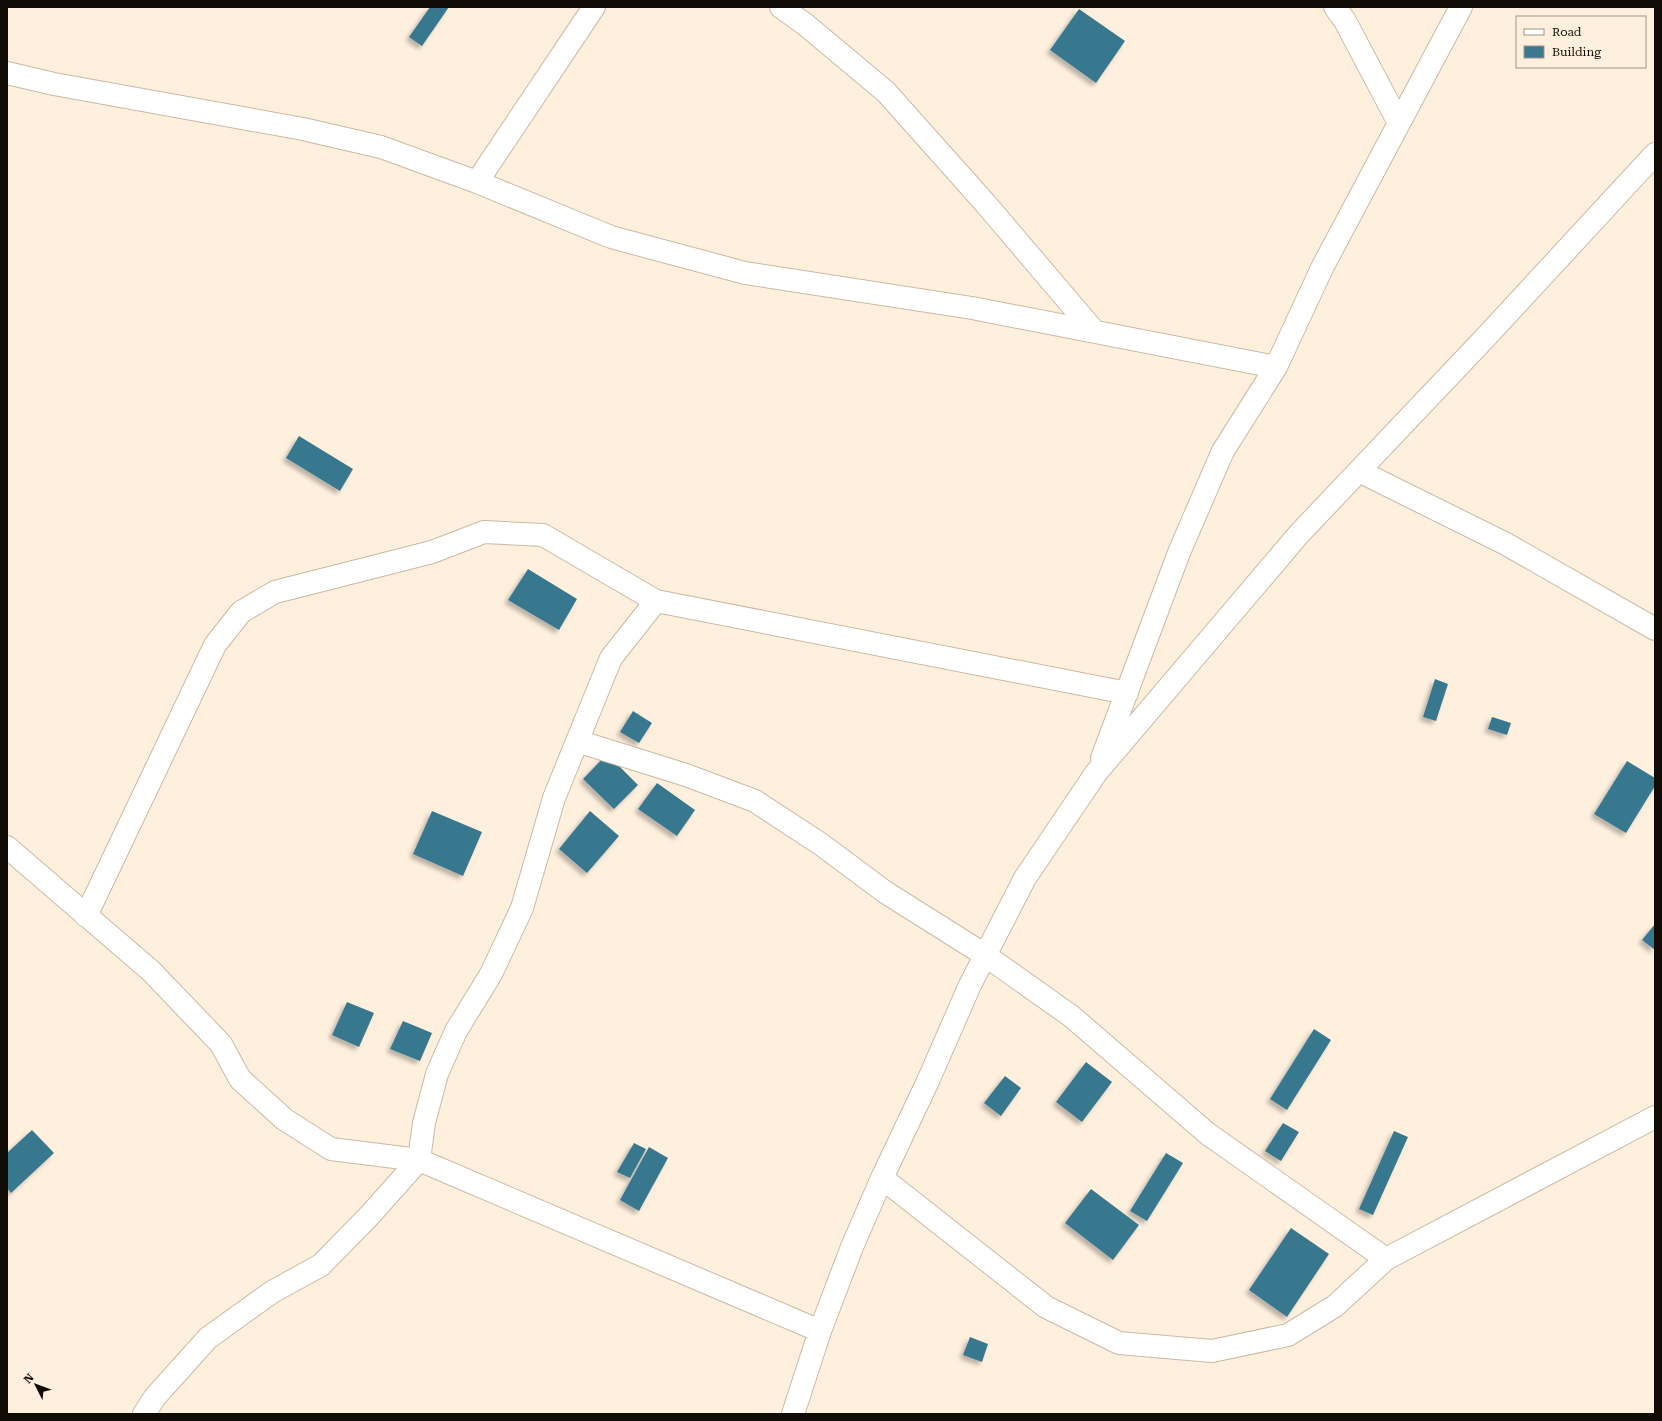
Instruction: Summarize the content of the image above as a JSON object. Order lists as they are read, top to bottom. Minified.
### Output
{"legend":["Road","Building"],"north":"top left"}
